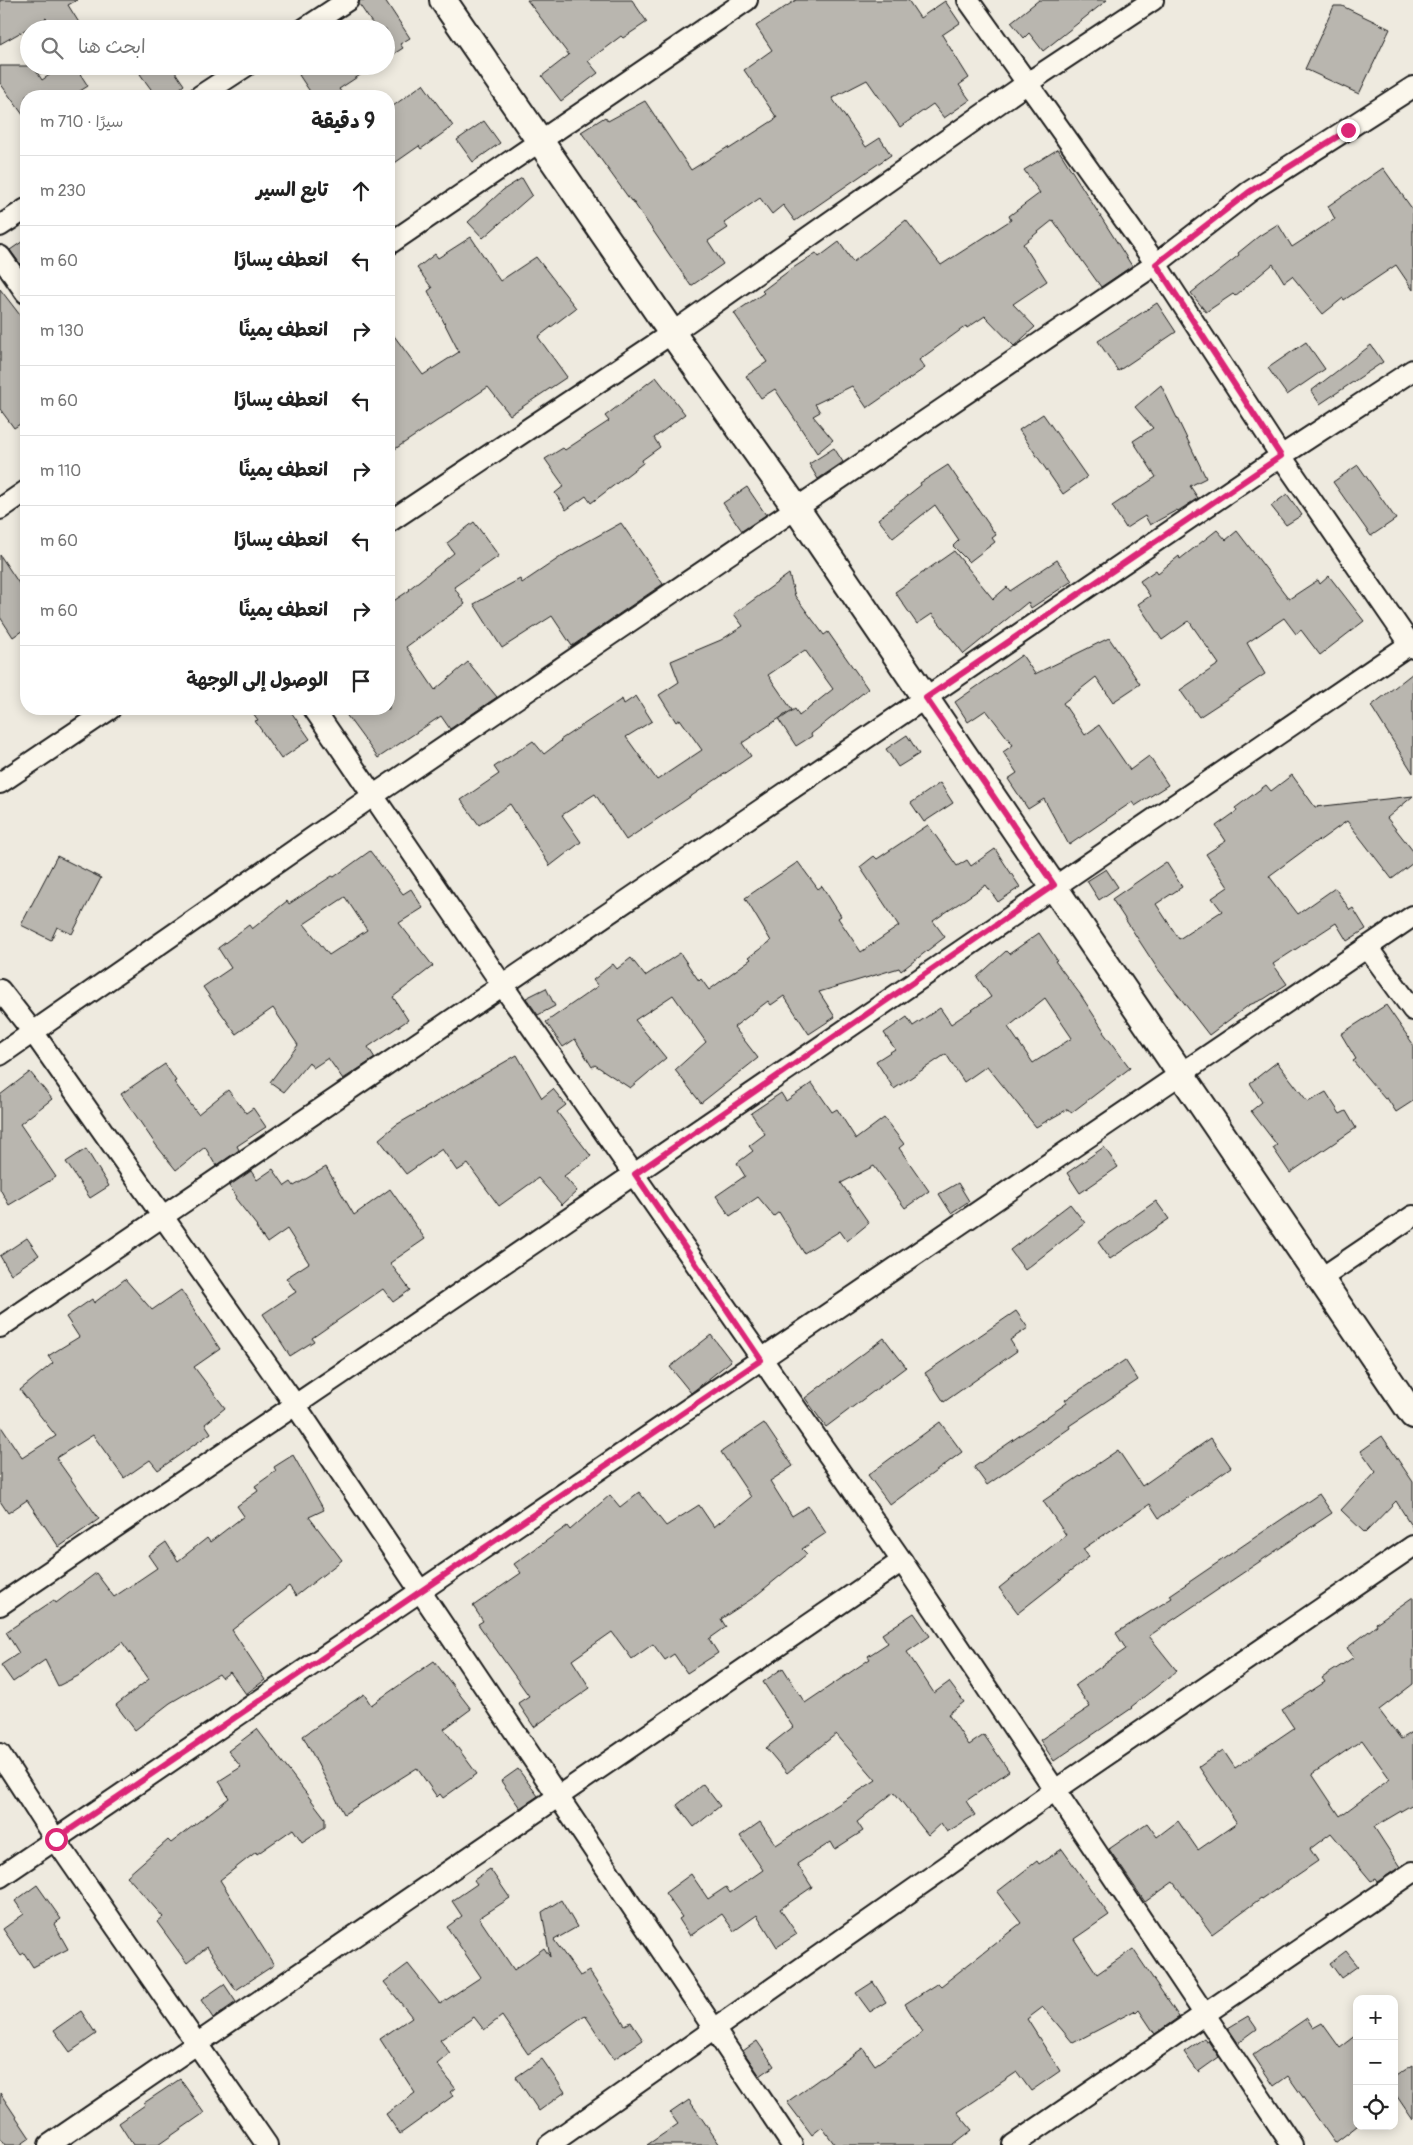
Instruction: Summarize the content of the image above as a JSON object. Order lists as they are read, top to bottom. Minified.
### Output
{"page":{"search":"ابحث هنا","heading":["9 دقيقة","سيرًا · 710 m"],"list":[["تابع السير","230 m"],["انعطف يسارًا","60 m"],["انعطف يمينًا","130 m"],["انعطف يسارًا","60 m"],["انعطف يمينًا","110 m"],["انعطف يسارًا","60 m"],["انعطف يمينًا","60 m"],"الوصول إلى الوجهة"],"map_buttons":["+","−"]}}
